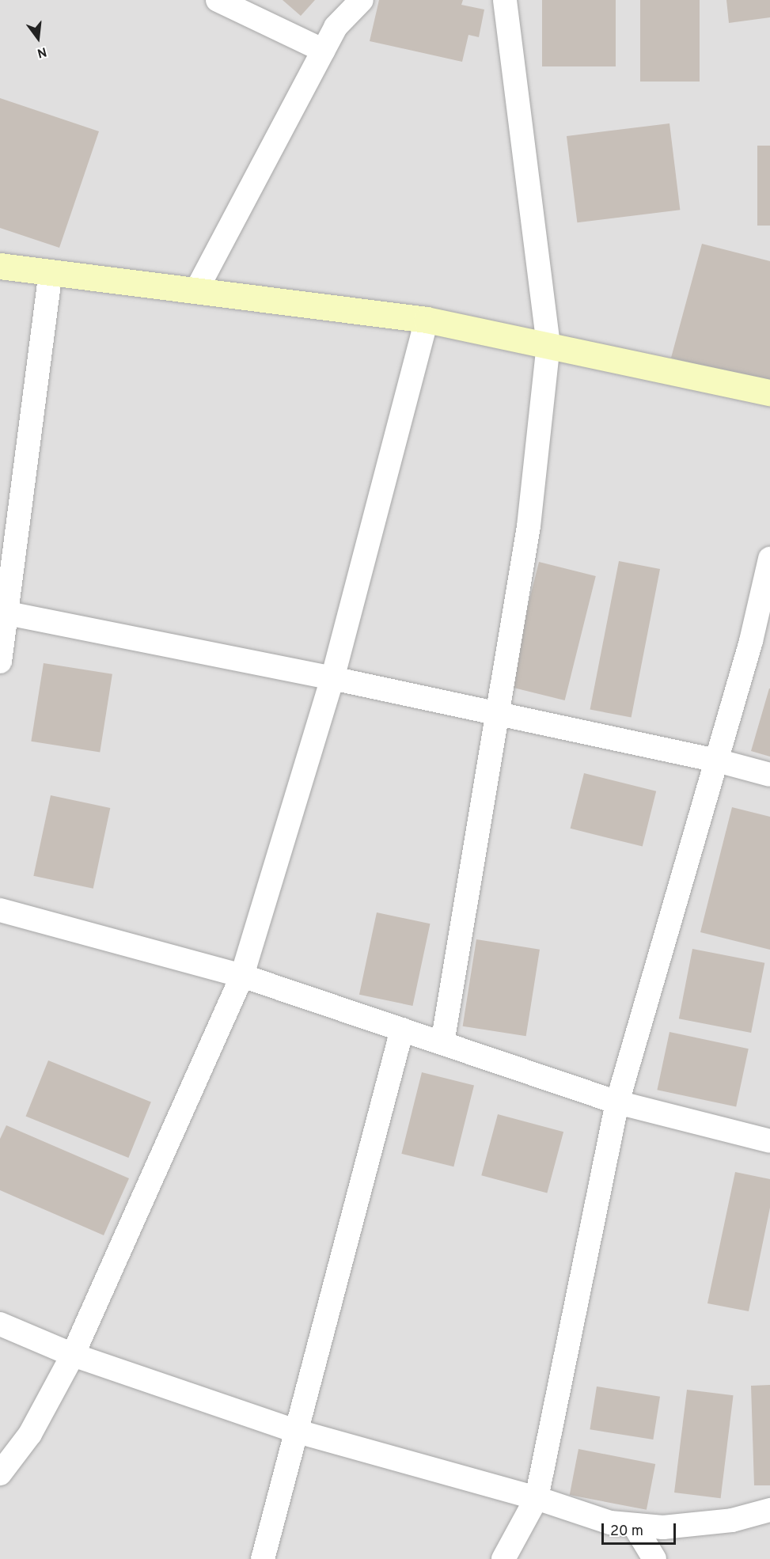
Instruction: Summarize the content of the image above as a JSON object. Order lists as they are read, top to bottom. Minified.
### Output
{"scale_bar":"20 m","north":"bottom"}
